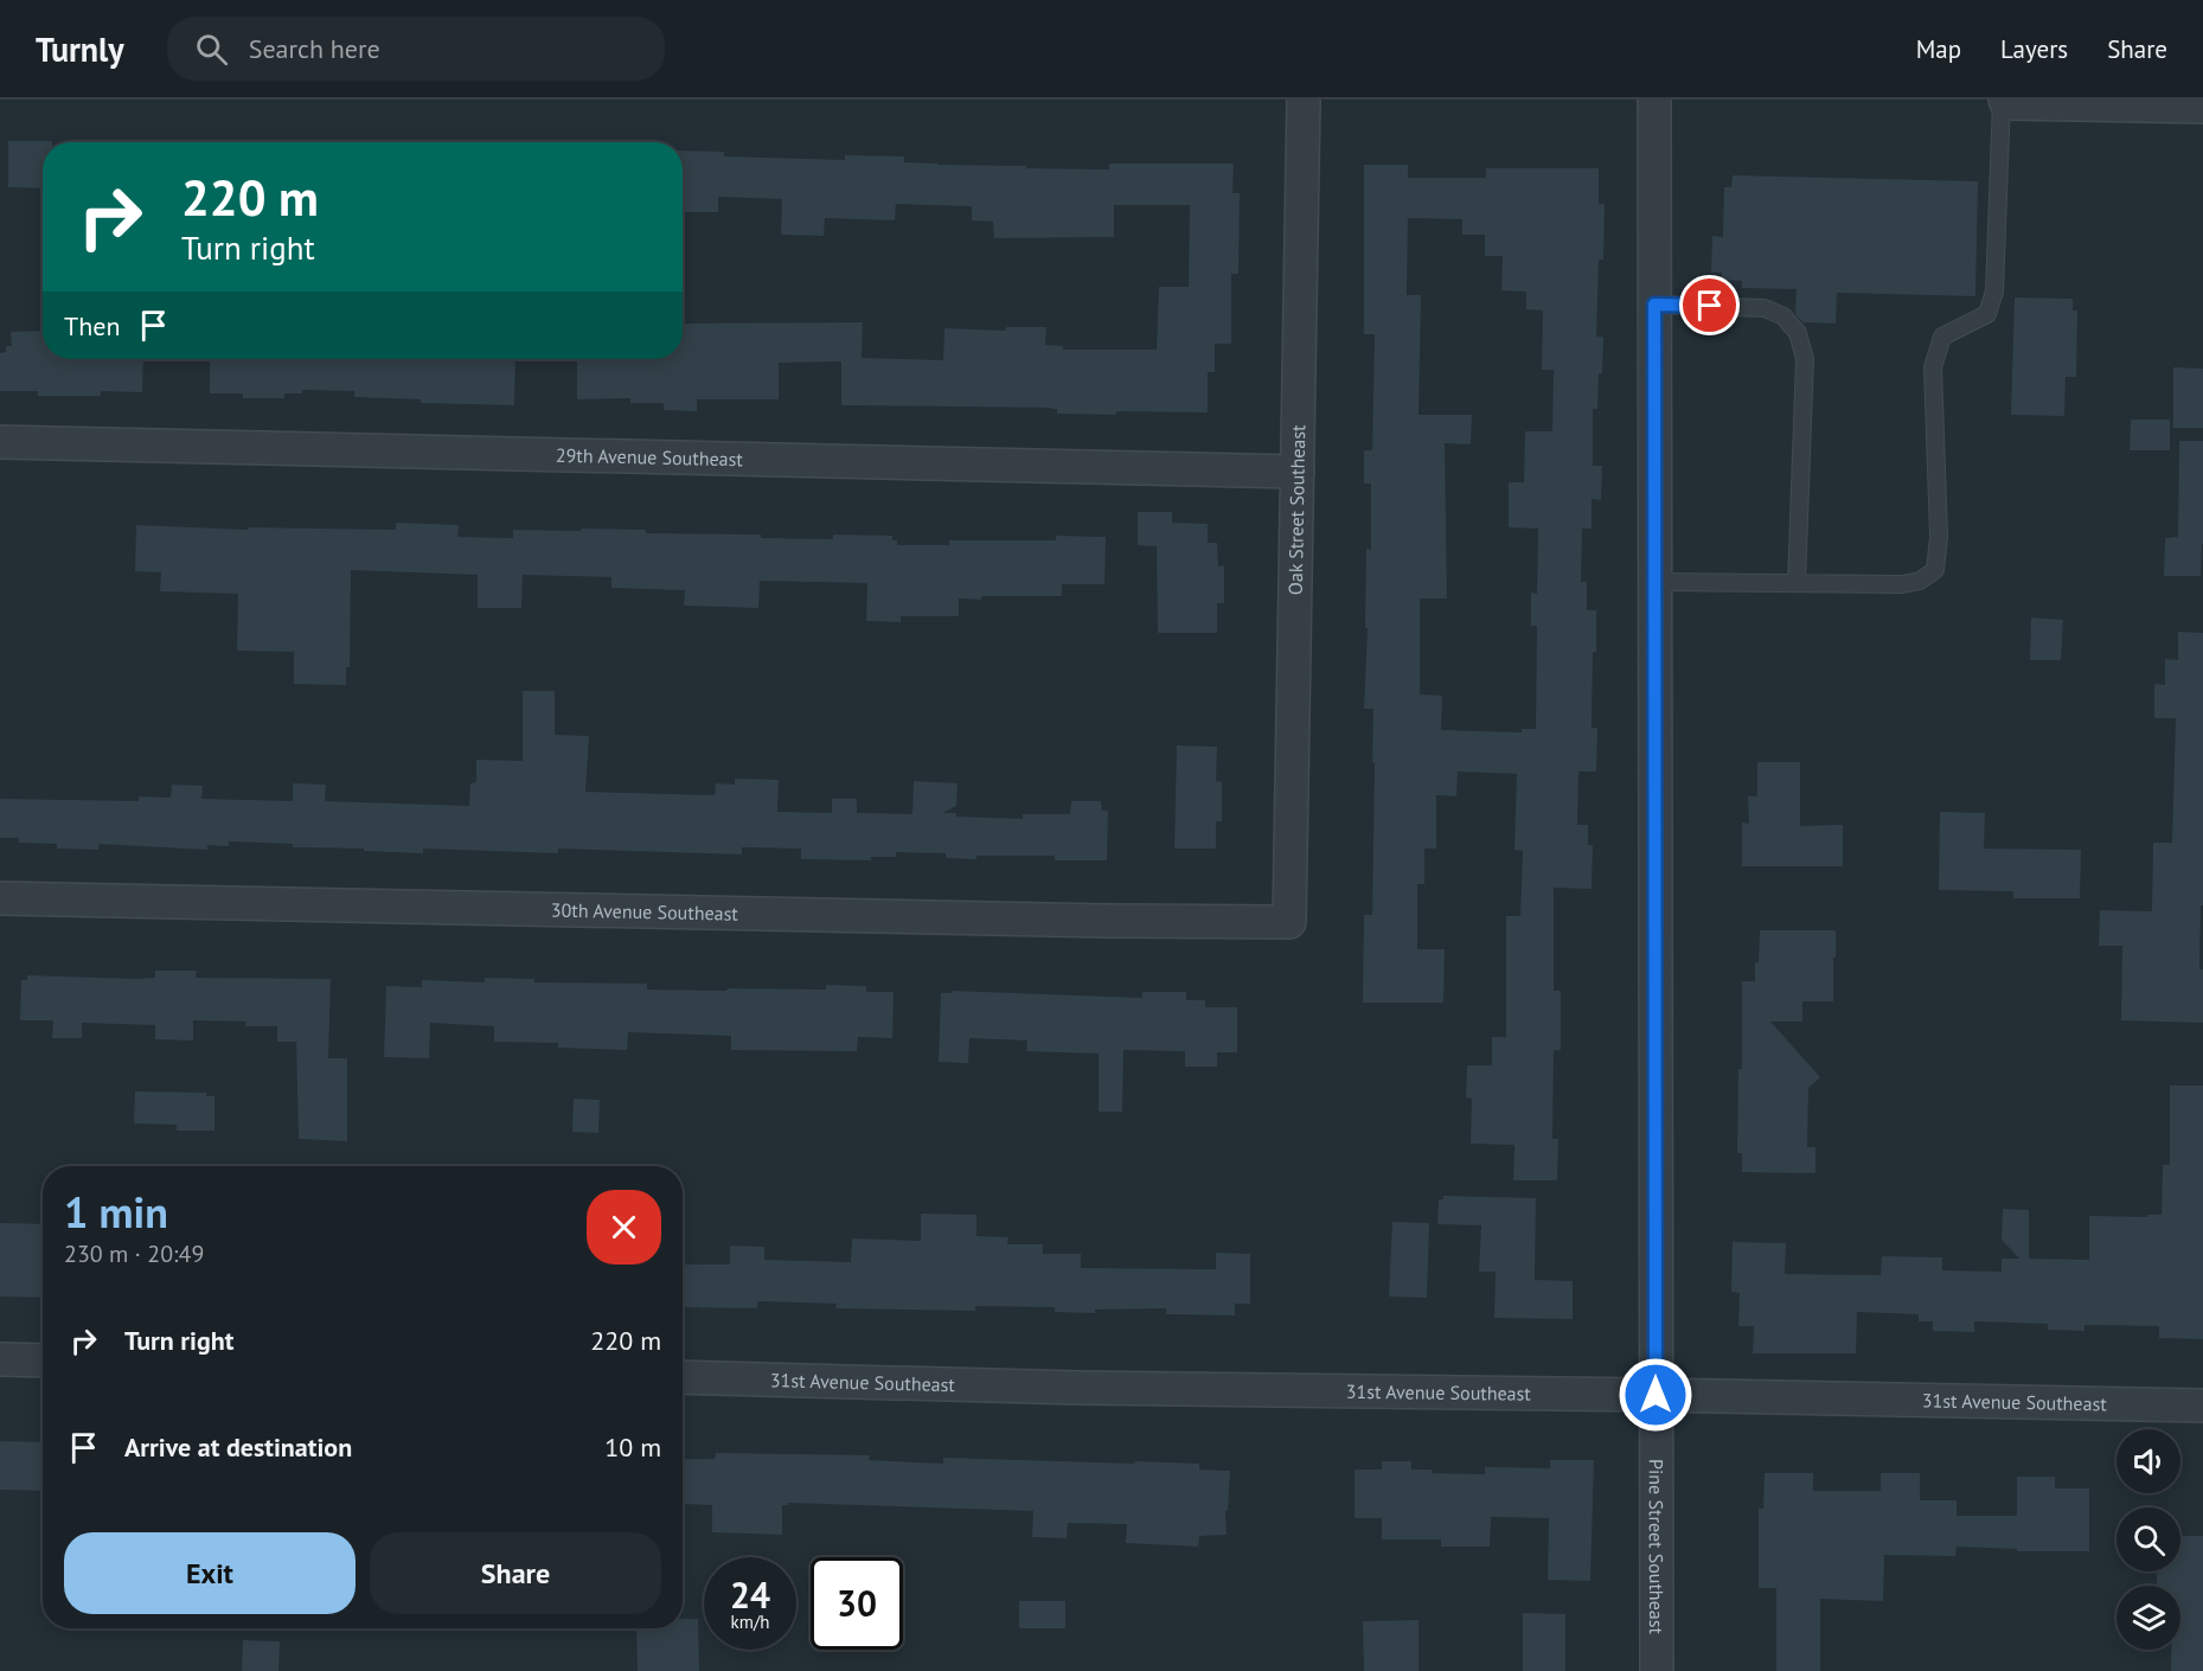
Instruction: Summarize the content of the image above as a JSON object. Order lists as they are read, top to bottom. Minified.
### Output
{"streets":{"street":["29th Avenue Southeast","Oak Street Southeast","30th Avenue Southeast","31st Avenue Southeast","Pine Street Southeast"]},"crossings":[["29th Avenue Southeast","Oak Street Southeast"],["Oak Street Southeast","30th Avenue Southeast"],["31st Avenue Southeast","Pine Street Southeast"]],"page":{"header":"Turnly","search":"Search here","nav":["Map","Layers","Share"],"turn":["220 m","Turn right"],"then":"Then","heading":["1 min","230 m · 20:49"],"list":[{"name":"Turn right","value":"220 m"},{"name":"Arrive at destination","value":"10 m"}],"buttons":["Exit","Share"],"speed":"24 km/h","limit":"30"}}
